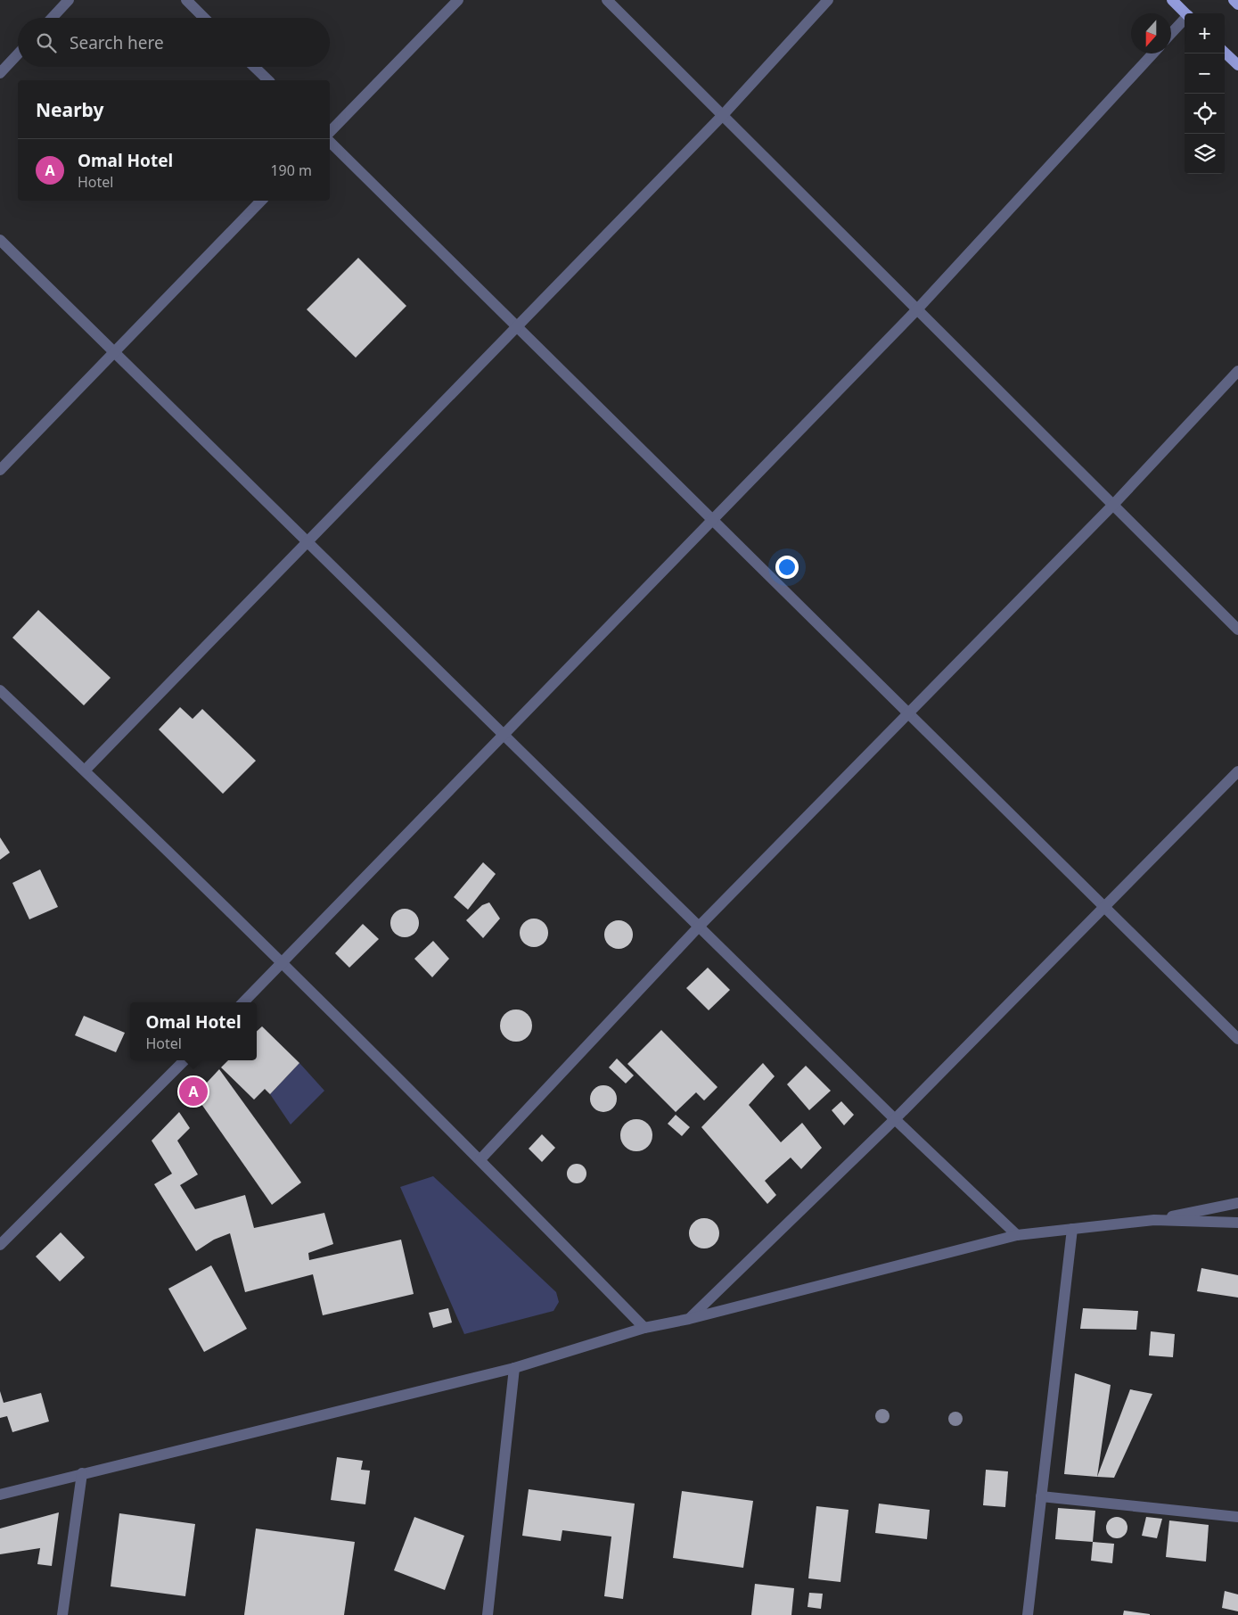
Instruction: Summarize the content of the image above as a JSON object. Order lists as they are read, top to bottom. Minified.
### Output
{"north":"bottom","page":{"map_buttons":["+","−"],"search":"Search here","heading":"Nearby","list":[{"mark":"A","name":"Omal Hotel","note":"Hotel","value":"190 m"}],"popup":["Omal Hotel","Hotel"],"pins":"A"}}
